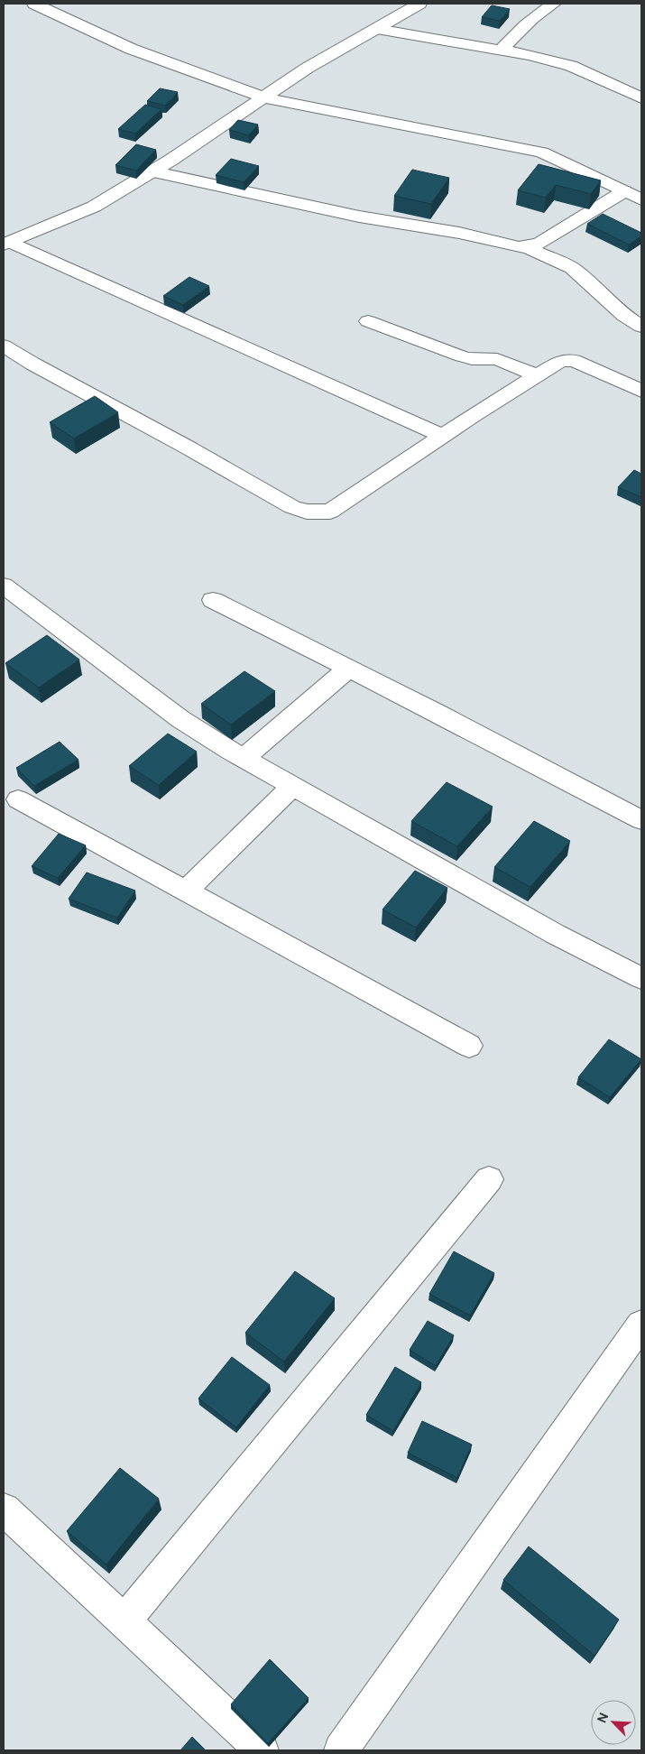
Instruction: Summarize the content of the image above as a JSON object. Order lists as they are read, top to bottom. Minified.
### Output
{"north":"top left"}
